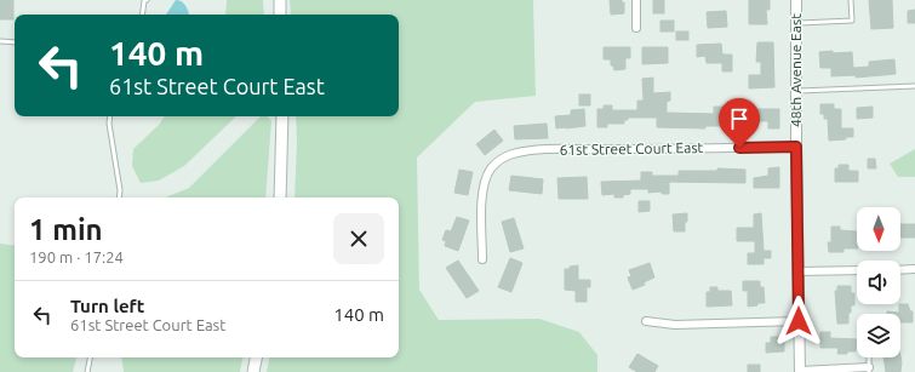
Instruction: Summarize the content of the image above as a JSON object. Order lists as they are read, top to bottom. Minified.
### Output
{"streets":{"street":["48th Avenue East","61st Street Court East"]},"crossings":[["48th Avenue East","61st Street Court East"]],"north":"bottom","page":{"turn":["140 m","61st Street Court East"],"heading":["1 min","190 m · 17:24"],"list":[{"name":"Turn left","note":"61st Street Court East","value":"140 m"}]}}
